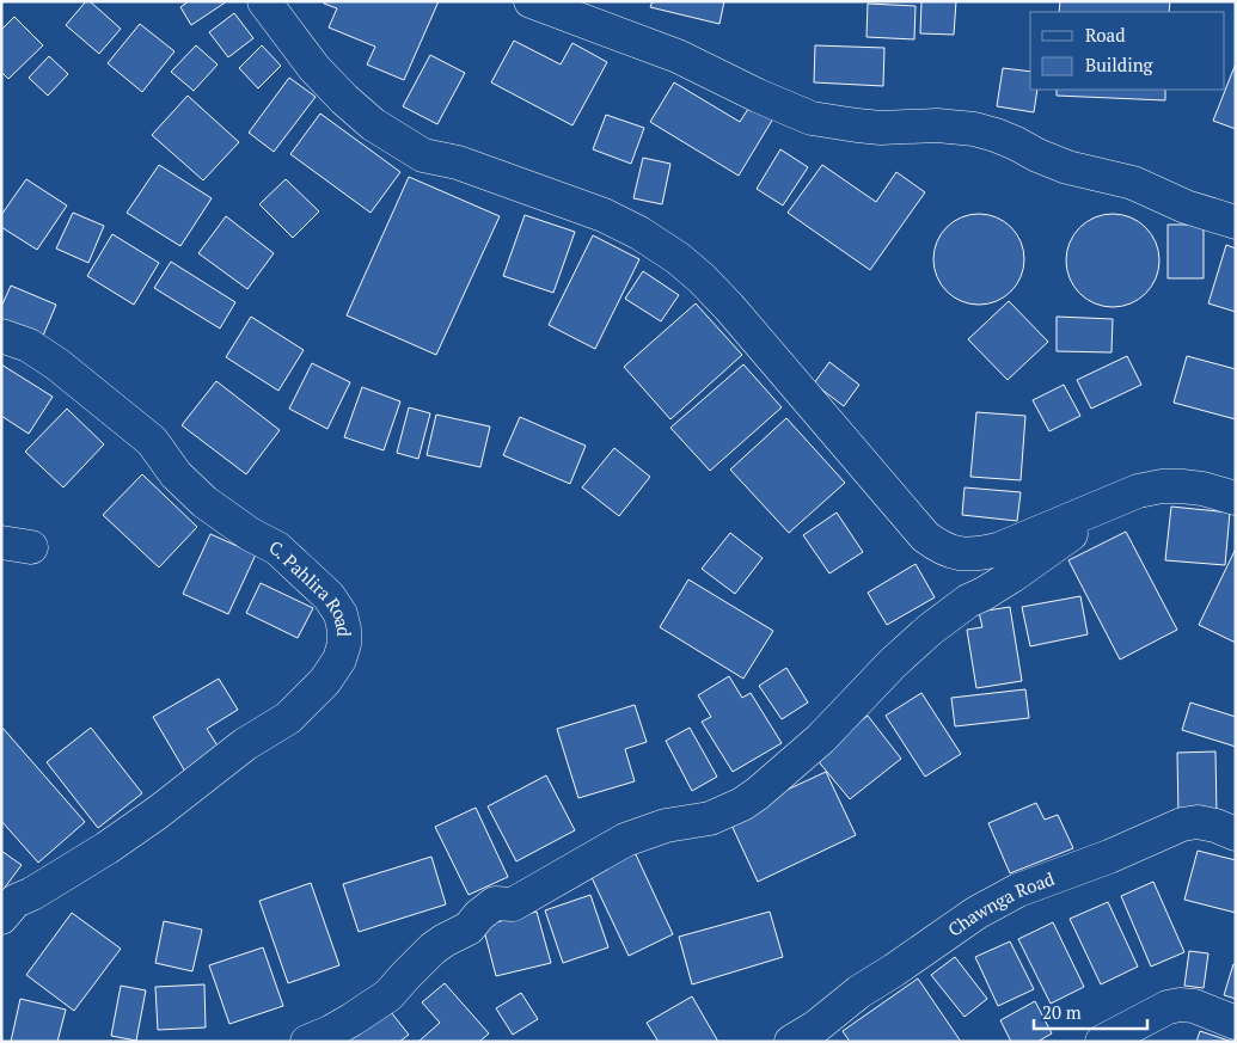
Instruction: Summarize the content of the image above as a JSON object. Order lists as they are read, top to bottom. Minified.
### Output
{"streets":{"street":["C. Pahlira Road","Chawnga Road"]},"legend":["Road","Building"],"scale_bar":"20 m"}
